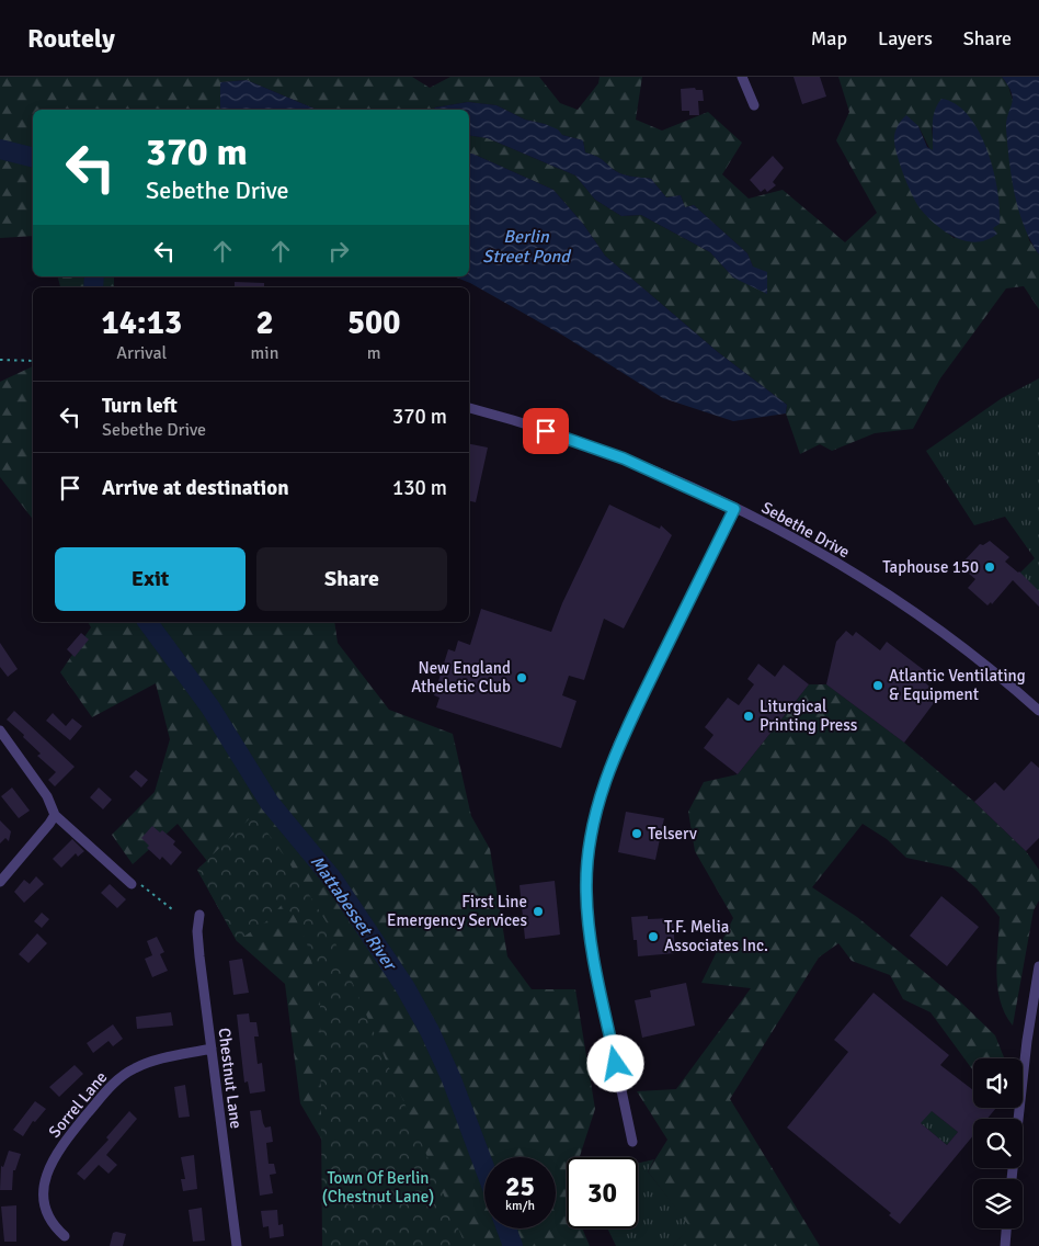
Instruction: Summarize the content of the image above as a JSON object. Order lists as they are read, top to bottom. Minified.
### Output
{"streets":{"street":["Sebethe Drive","Chestnut Lane","Sorrel Lane"]},"crossings":[["Chestnut Lane","Sorrel Lane"]],"water":["Berlin Street Pond","Mattabesset River"],"parks":["Town Of Berlin (Chestnut Lane)"],"places":["Taphouse 150","New England Atheletic Club","Atlantic Ventilating & Equipment","Liturgical Printing Press","Telserv","First Line Emergency Services","T.F. Melia Associates Inc."],"page":{"header":"Routely","nav":["Map","Layers","Share"],"turn":["370 m","Sebethe Drive"],"eta":["14:13","Arrival","2","min","500","m"],"list":[{"name":"Turn left","note":"Sebethe Drive","value":"370 m"},{"name":"Arrive at destination","value":"130 m"}],"buttons":["Exit","Share"],"speed":"25 km/h","limit":"30"}}
